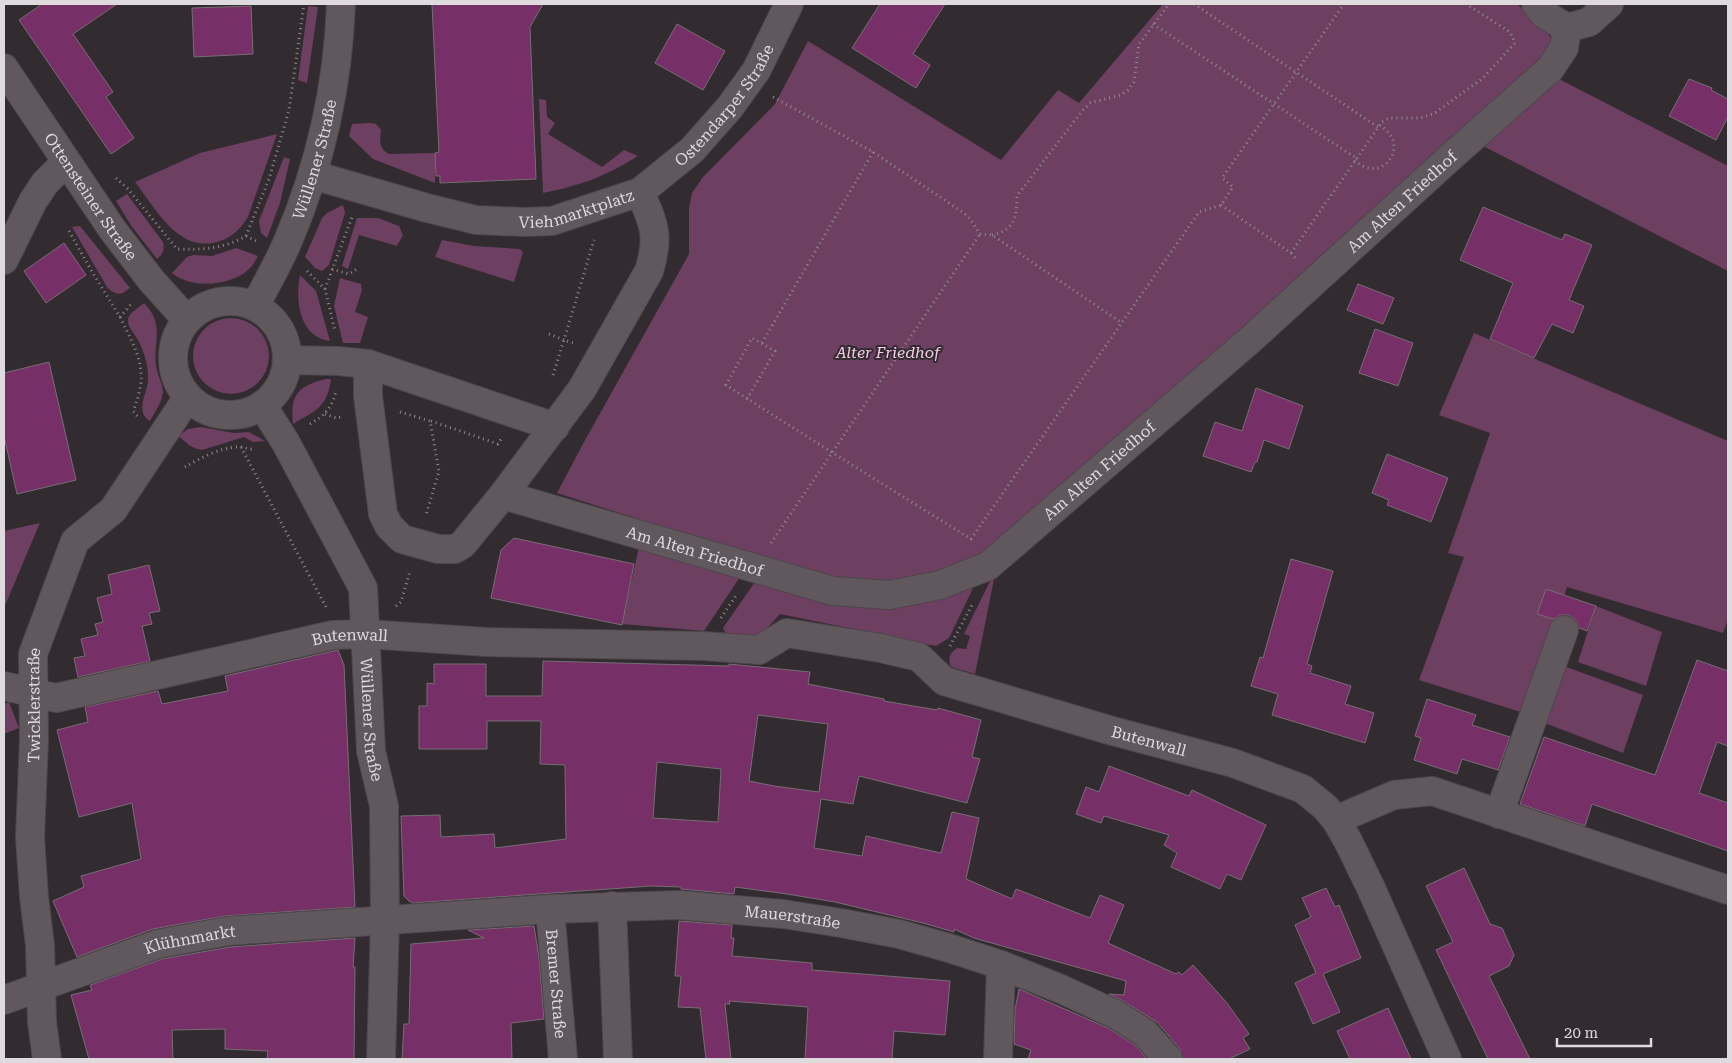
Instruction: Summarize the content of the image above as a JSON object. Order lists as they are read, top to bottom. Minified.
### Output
{"streets":{"street":["Ostendarper Straße","Wüllener Straße","Ottensteiner Straße","Am Alten Friedhof","Viehmarktplatz","Butenwall","Twicklerstraße","Mauerstraße","Klühnmarkt","Bremer Straße"]},"crossings":[["Ostendarper Straße","Viehmarktplatz"],["Wüllener Straße","Ottensteiner Straße"],["Wüllener Straße","Viehmarktplatz"],["Wüllener Straße","Butenwall"],["Wüllener Straße","Twicklerstraße"],["Wüllener Straße","Mauerstraße"],["Wüllener Straße","Klühnmarkt"],["Ottensteiner Straße","Twicklerstraße"],["Am Alten Friedhof","Viehmarktplatz"],["Butenwall","Twicklerstraße"],["Twicklerstraße","Klühnmarkt"],["Mauerstraße","Klühnmarkt"],["Mauerstraße","Bremer Straße"]],"parks":["Alter Friedhof"],"scale_bar":"20 m"}
